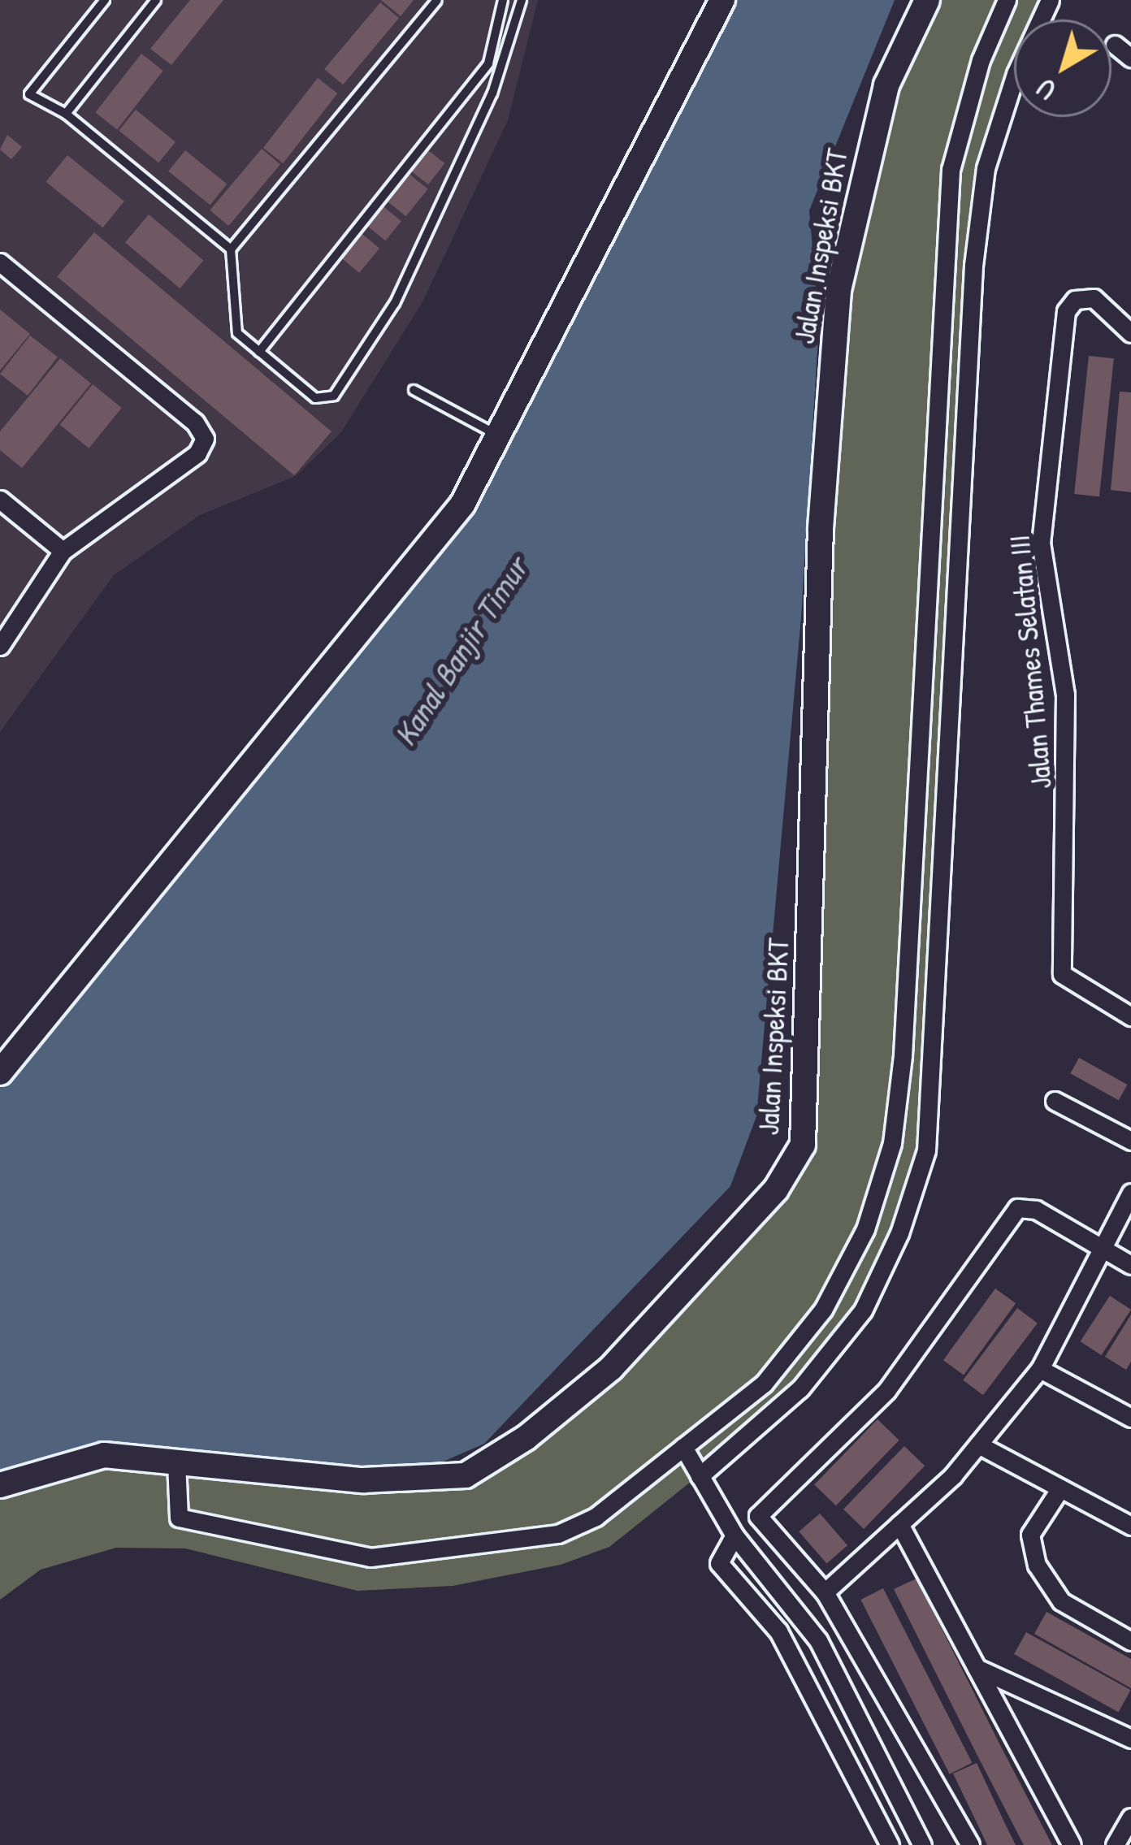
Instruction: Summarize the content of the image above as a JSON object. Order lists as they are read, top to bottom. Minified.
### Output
{"streets":{"street":["Jalan Inspeksi BKT","Jalan Thames Selatan III"]},"water":["Kanal Banjir Timur"],"north":"bottom left"}
